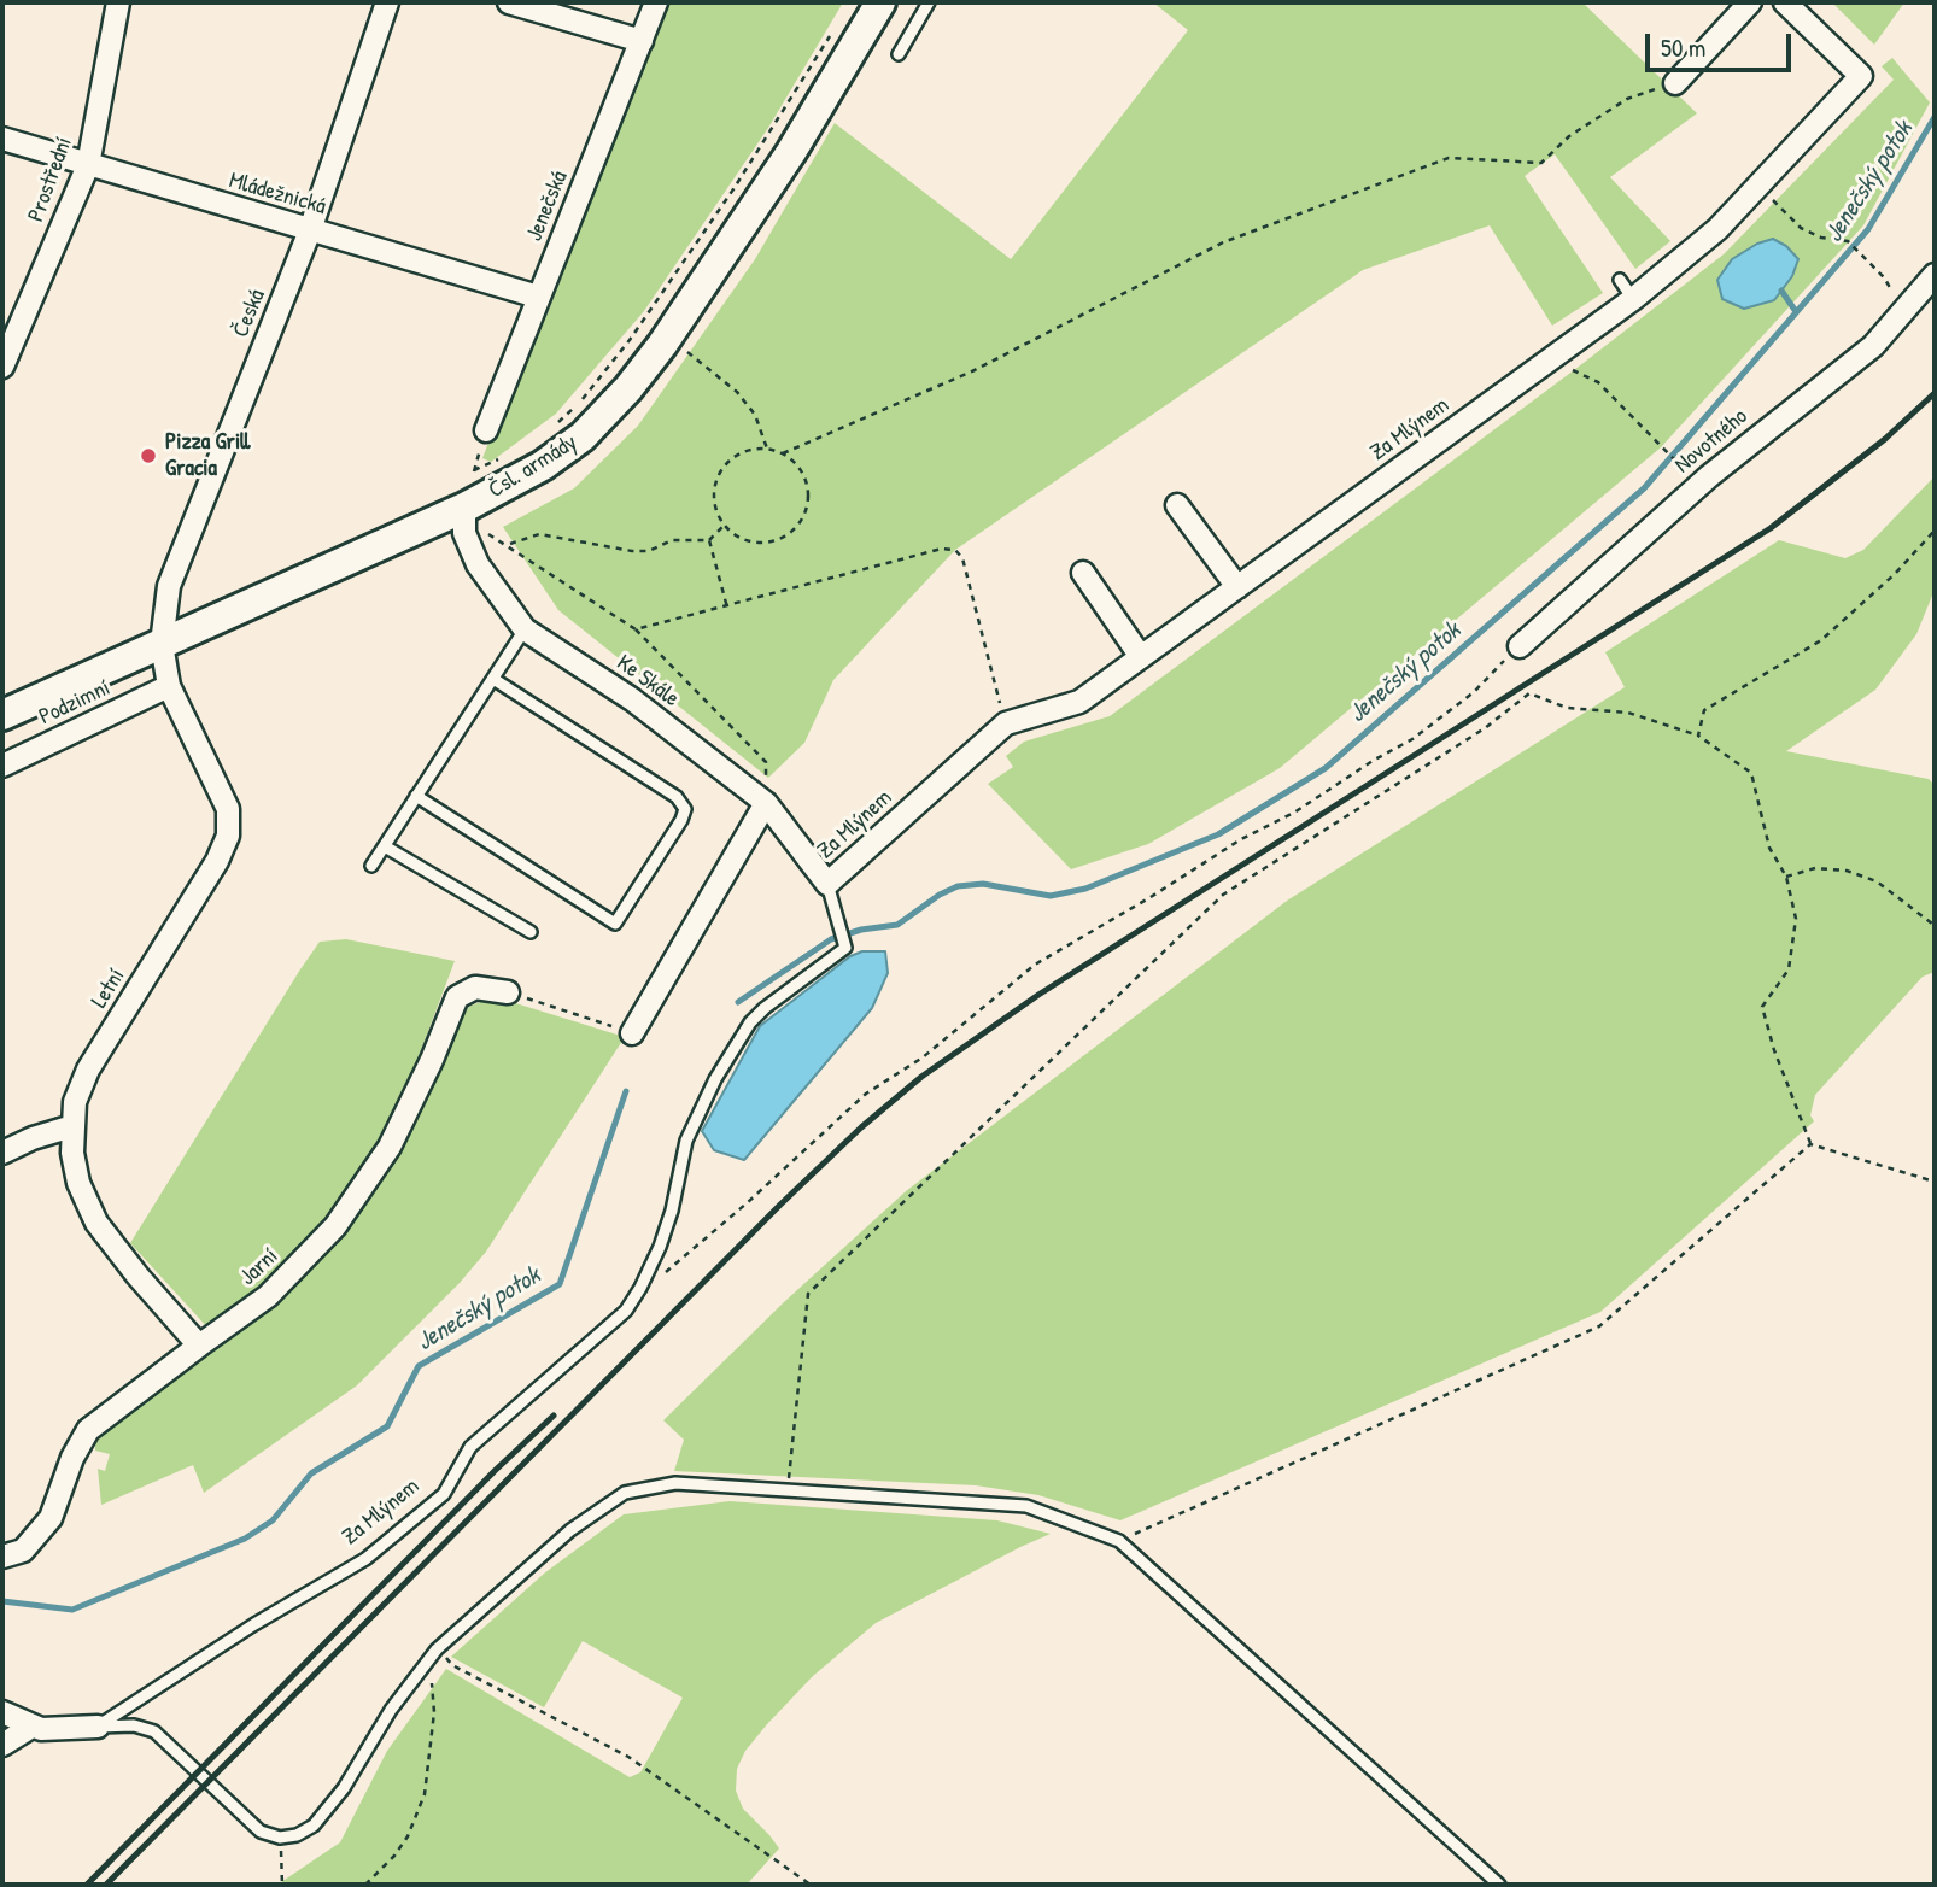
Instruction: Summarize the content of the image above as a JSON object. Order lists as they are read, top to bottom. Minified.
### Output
{"streets":{"main road":["Čsl. armády"],"street":["Prostřední","Mládežnická","Jenečská","Česká","Za Mlýnem","Novotného","Ke Skále","Podzimní","Letní","Jarní"]},"crossings":[["Prostřední","Mládežnická"],["Mládežnická","Jenečská"],["Mládežnická","Česká"],["Česká","Čsl. armády"],["Česká","Letní"],["Za Mlýnem","Ke Skále"],["Čsl. armády","Ke Skále"],["Čsl. armády","Letní"],["Podzimní","Letní"],["Letní","Jarní"]],"water":["Jenečský potok"],"places":["Pizza Grill Gracia"],"scale_bar":"50 m"}
